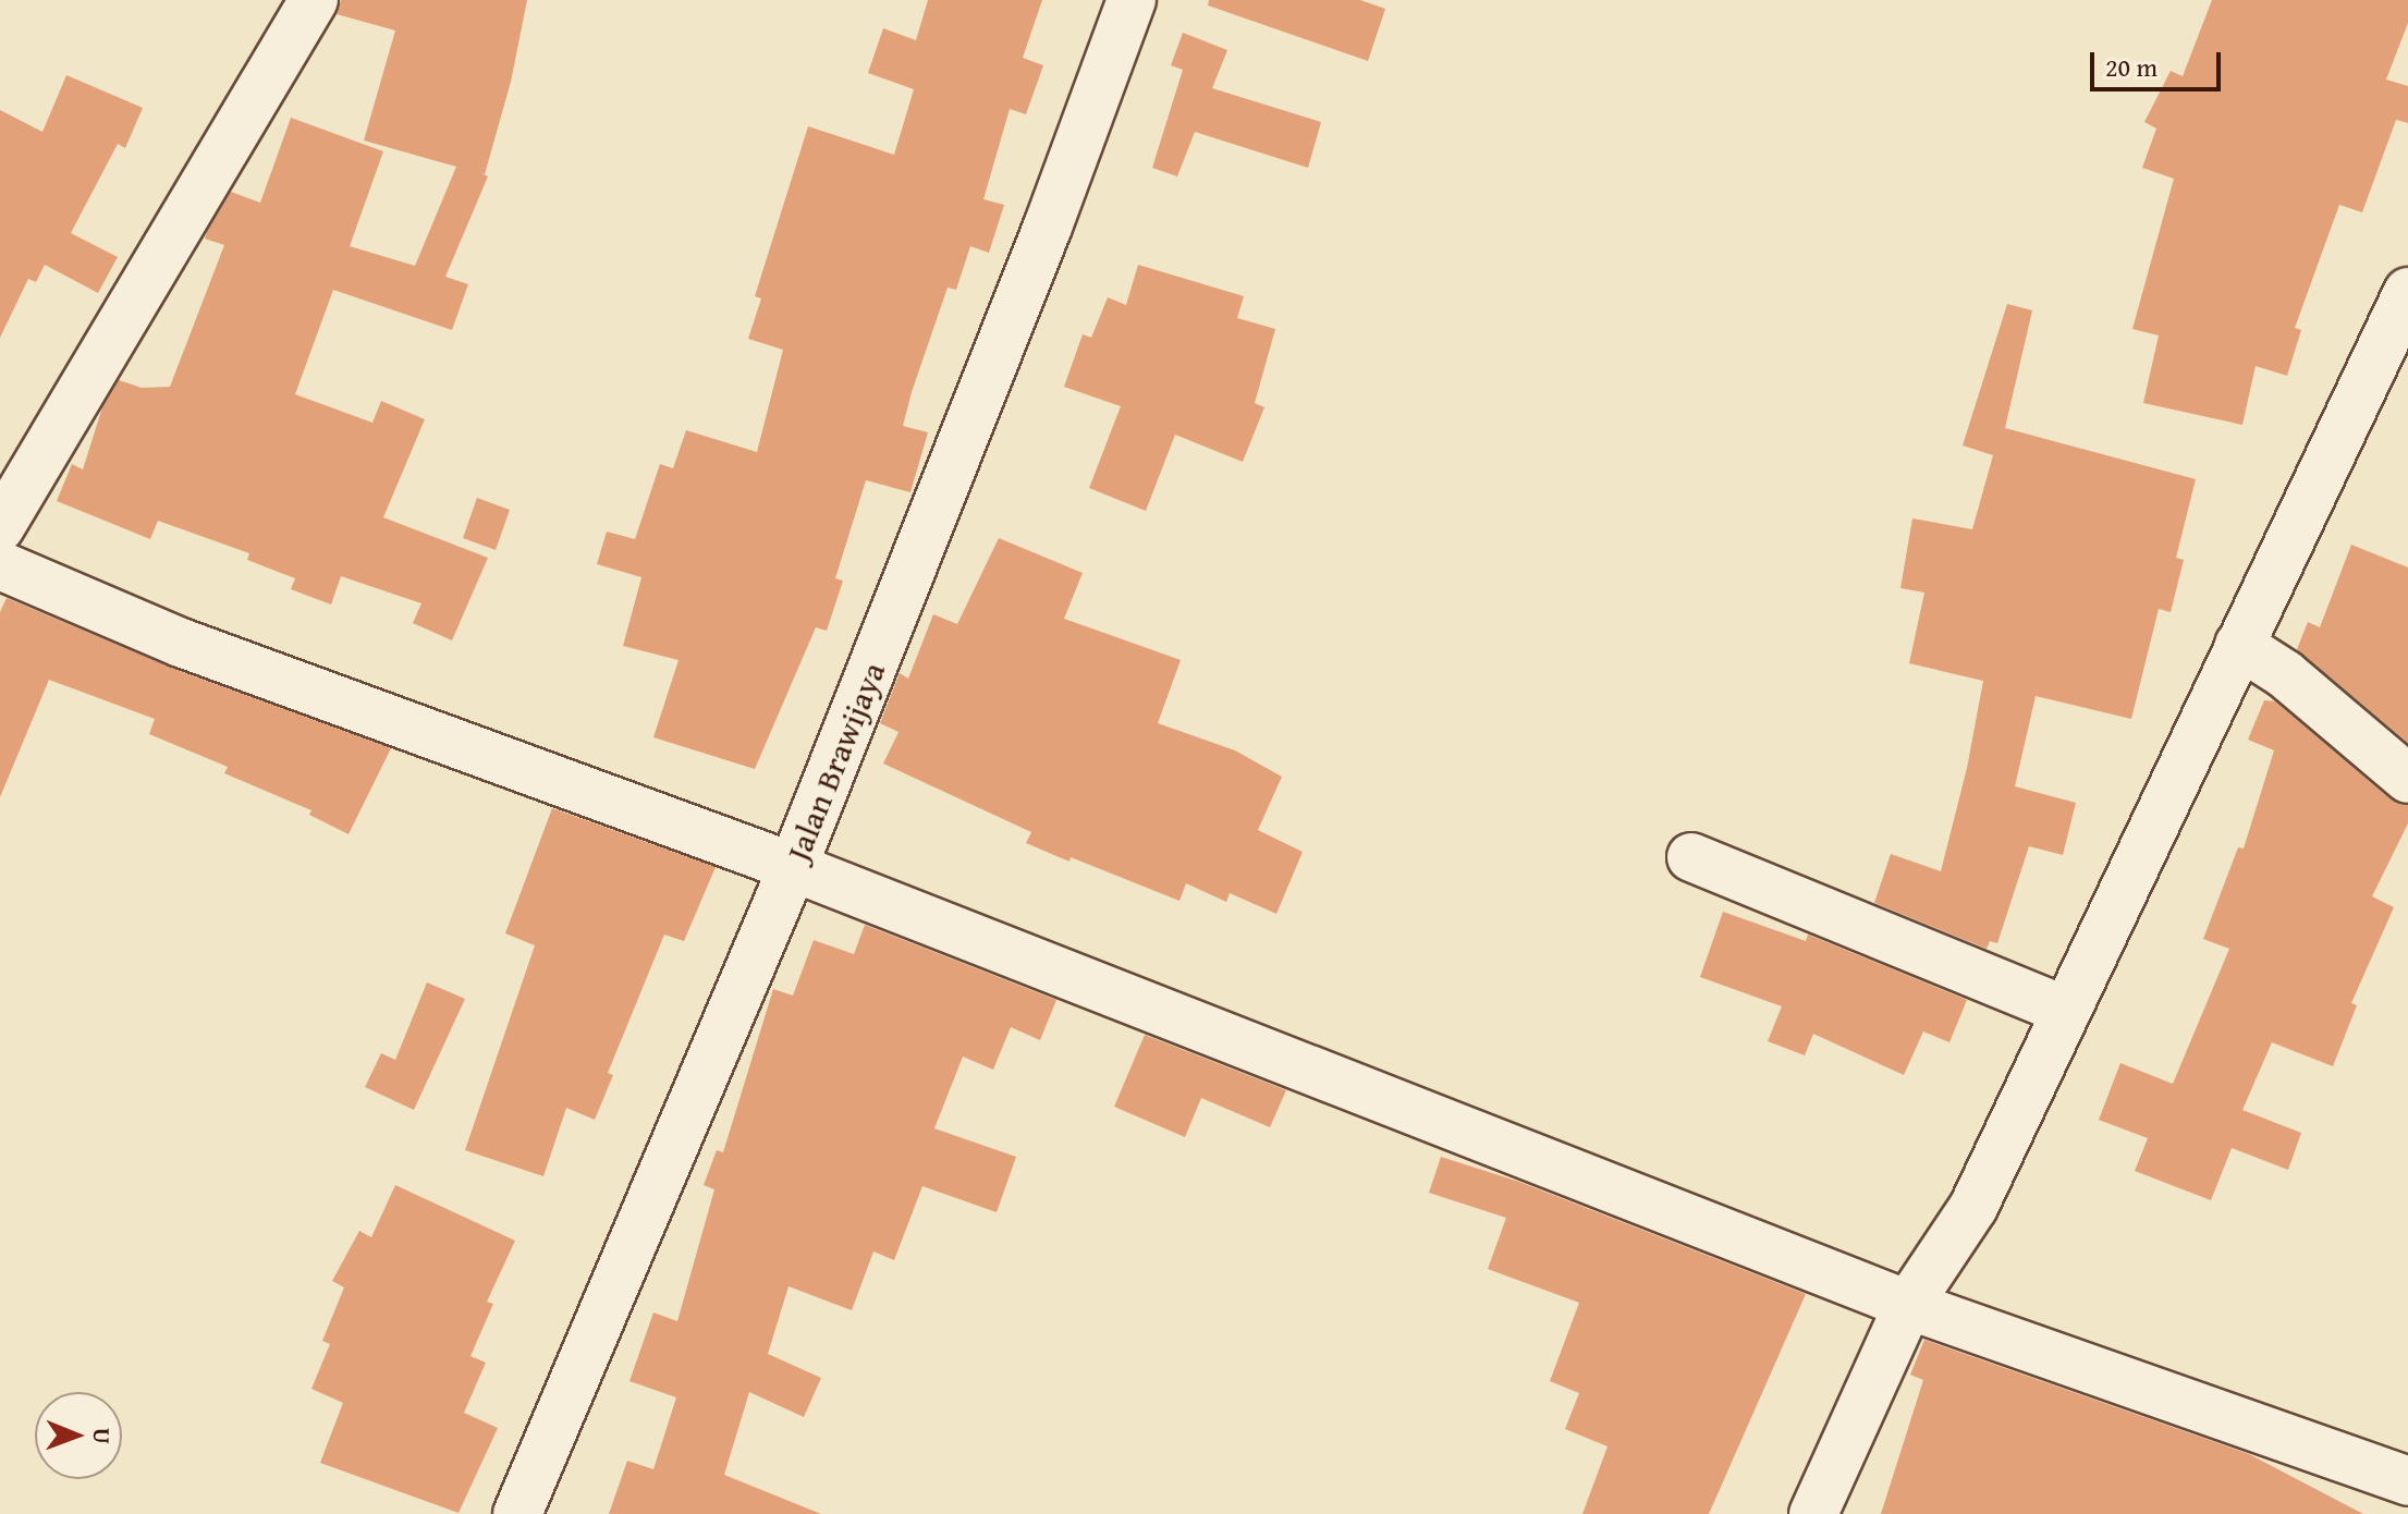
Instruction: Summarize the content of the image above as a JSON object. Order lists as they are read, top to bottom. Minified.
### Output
{"streets":{"street":["Jalan Brawijaya"]},"scale_bar":"20 m","north":"right"}
